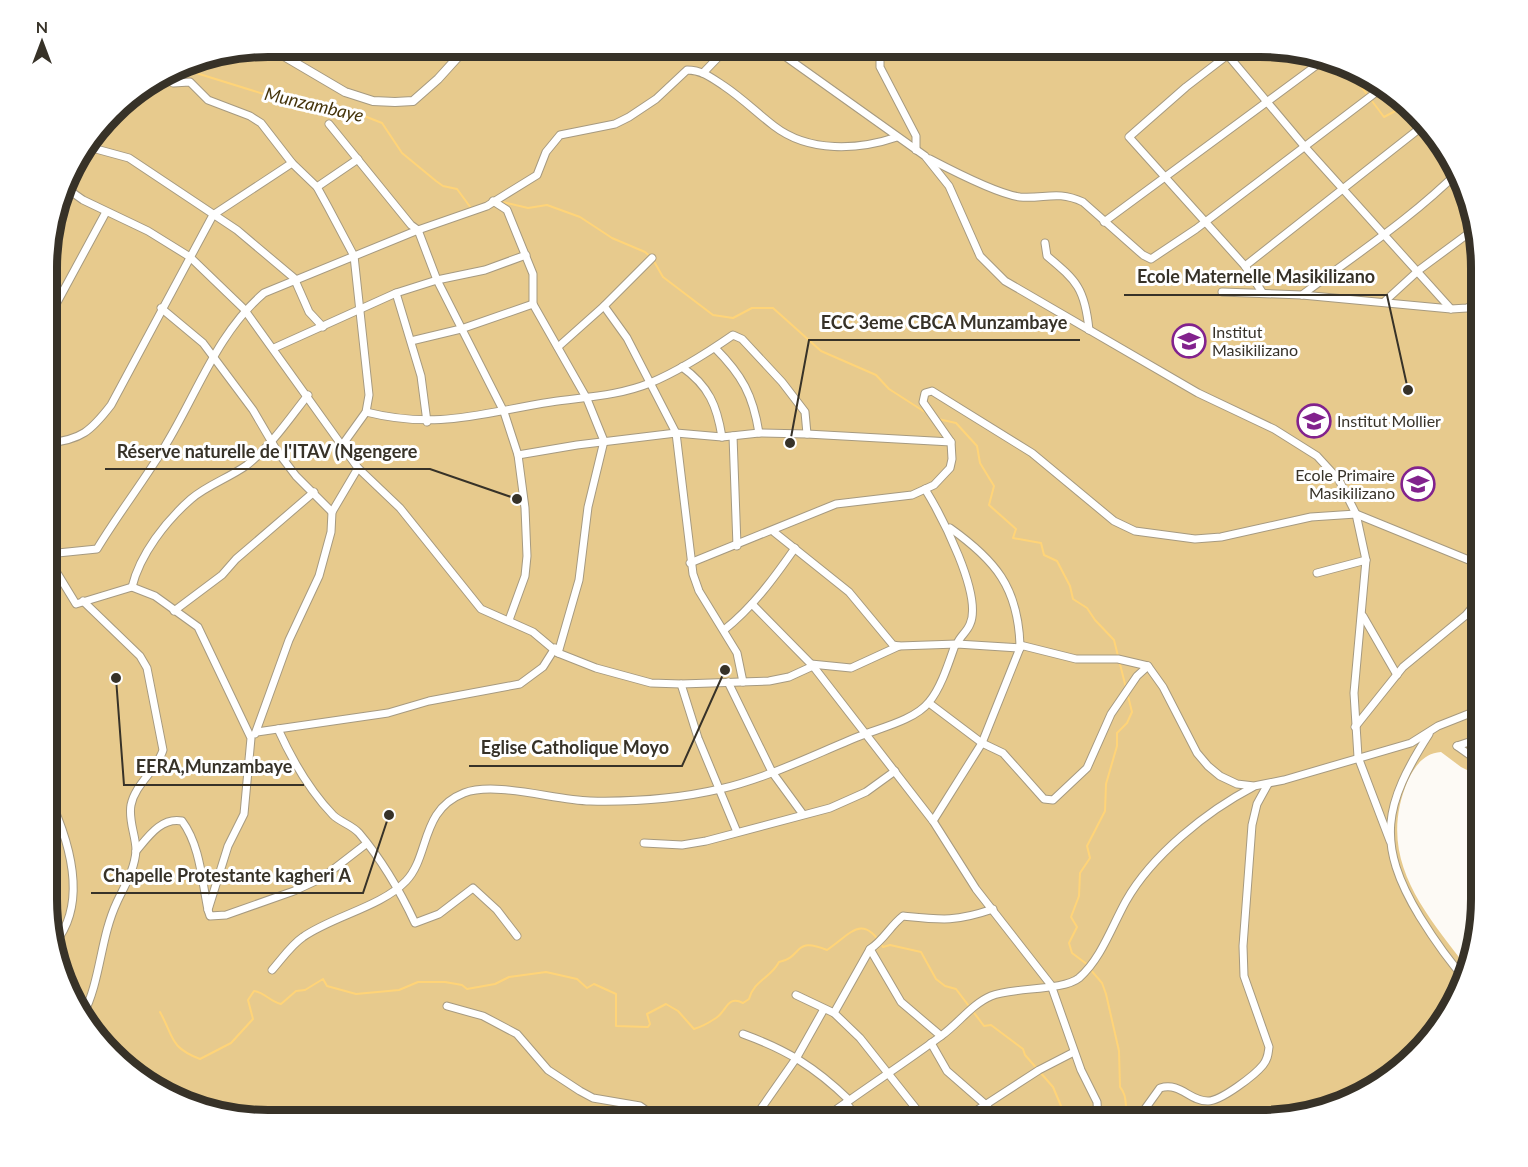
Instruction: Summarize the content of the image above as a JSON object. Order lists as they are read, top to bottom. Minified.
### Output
{"water":["Munzambaye"],"places":{"school or university":["Institut Masikilizano","Institut Mollier","Ecole Primaire Masikilizano"],"other":["Ecole Maternelle Masikilizano","ECC 3eme CBCA Munzambaye","Réserve naturelle de l'ITAV (Ngengere","Eglise Catholique Moyo","EERA,Munzambaye","Chapelle Protestante kagheri A"]},"north":"top"}
